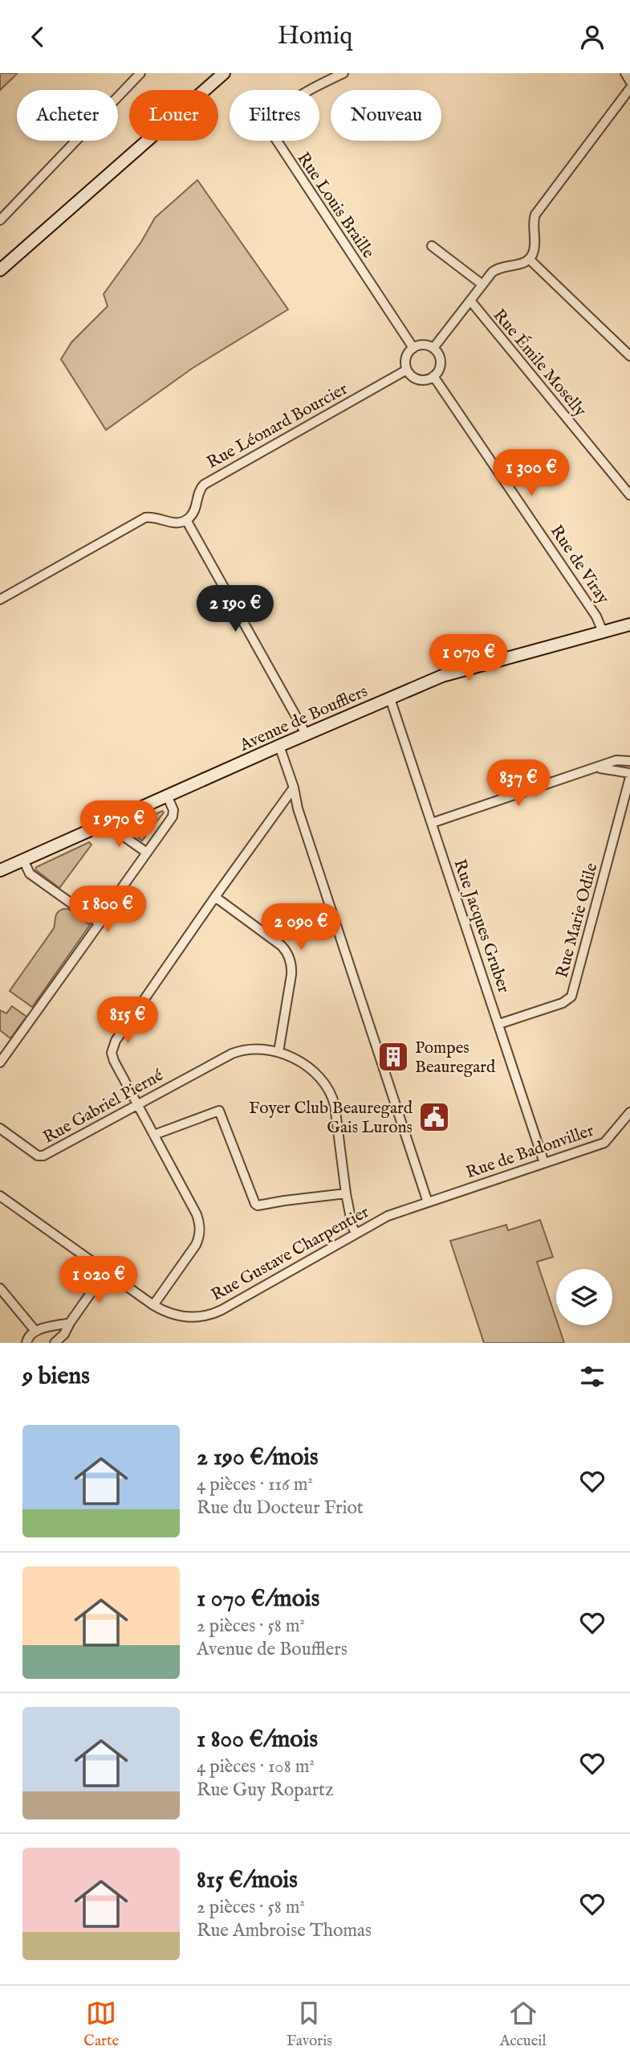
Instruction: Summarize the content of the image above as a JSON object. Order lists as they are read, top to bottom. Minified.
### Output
{"streets":{"street":["Rue Louis Braille","Rue Émile Moselly","Rue Léonard Bourcier","Rue de Viray","Avenue de Boufflers","Rue Marie Odile","Rue Jacques Gruber","Rue Gabriel Pierné","Rue de Badonviller","Rue Gustave Charpentier"]},"crossings":[["Rue Louis Braille","Rue Léonard Bourcier"],["Rue Louis Braille","Rue de Viray"],["Rue Léonard Bourcier","Rue de Viray"],["Rue de Viray","Avenue de Boufflers"],["Avenue de Boufflers","Rue Jacques Gruber"],["Rue Marie Odile","Rue Jacques Gruber"],["Rue Jacques Gruber","Rue de Badonviller"],["Rue Gabriel Pierné","Rue Gustave Charpentier"],["Rue de Badonviller","Rue Gustave Charpentier"]],"places":{"building":["Pompes Beauregard"],"public building":["Foyer Club Beauregard Gais Lurons"]},"page":{"header":"Homiq","chip":["Acheter","Louer","Filtres","Nouveau"],"price":["1 300 €","2 190 €","1 070 €","837 €","1 970 €","1 800 €","2 090 €","815 €","1 020 €"],"heading":"9 biens","list":[{"name":"2 190 €/mois","note":"4 pièces · 116 m² · Rue du Docteur Friot"},{"name":"1 070 €/mois","note":"2 pièces · 58 m² · Avenue de Boufflers"},{"name":"1 800 €/mois","note":"4 pièces · 108 m² · Rue Guy Ropartz"},{"name":"815 €/mois","note":"2 pièces · 58 m² · Rue Ambroise Thomas"}],"tabs":["Carte","Favoris","Accueil"]}}
